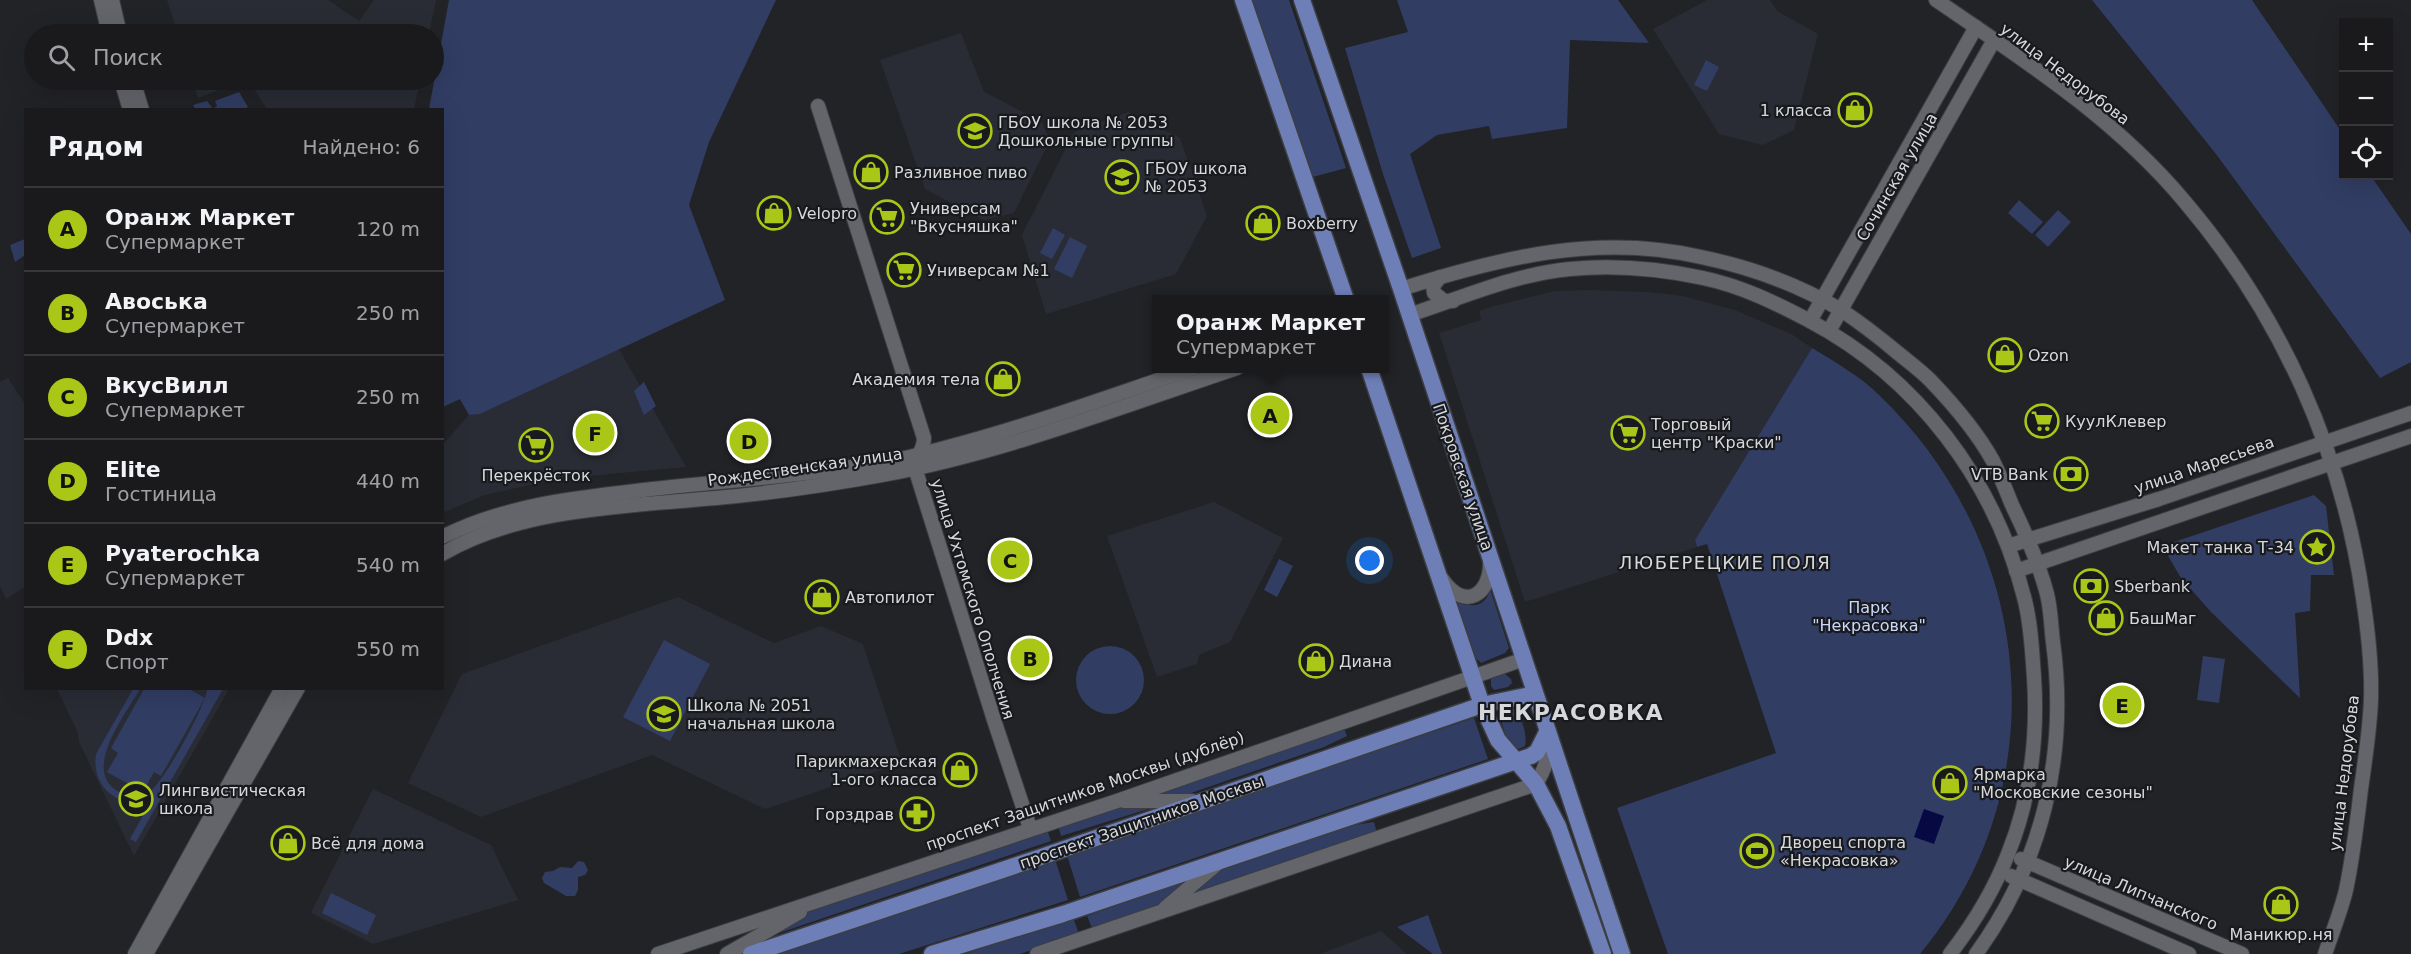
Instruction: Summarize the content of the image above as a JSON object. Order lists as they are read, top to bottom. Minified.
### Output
{"streets":{"main road":["Покровская улица","проспект Защитников Москвы"],"street":["улица Недорубова","Сочинская улица","улица Маресьева","Рождественская улица","улица Ухтомского Ополчения","проспект Защитников Москвы (дублёр)","улица Липчанского"]},"crossings":[["улица Недорубова","Сочинская улица"],["улица Недорубова","улица Маресьева"],["Рождественская улица","улица Ухтомского Ополчения"],["Покровская улица","проспект Защитников Москвы (дублёр)"],["Покровская улица","проспект Защитников Москвы"],["улица Ухтомского Ополчения","проспект Защитников Москвы (дублёр)"]],"districts":["ЛЮБЕРЕЦКИЕ ПОЛЯ","НЕКРАСОВКА"],"parks":["Парк \"Некрасовка\""],"places":{"shop":["1 класса","Разливное пиво","Velopro","Boxberry","Ozon","Академия тела","Автопилот","БашМаг","Диана","Парикмахерская 1-ого класса","Ярмарка \"Московские сезоны\"","Всё для дома","Маникюр.ня"],"school or university":["ГБОУ школа № 2053 Дошкольные группы","ГБОУ школа № 2053","Школа № 2051 начальная школа","Лингвистическая школа"],"supermarket":["Универсам \"Вкусняшка\"","Универсам №1","КуулКлевер","Торговый центр \"Краски\"","Перекрёсток"],"bank":["VTB Bank","Sberbank"],"place":["Макет танка Т-34"],"pharmacy":["Горздрав"],"sports":["Дворец спорта «Некрасовка»"]},"page":{"map_buttons":["+","−"],"search":"Поиск","heading":["Рядом","Найдено: 6"],"list":[{"mark":"A","name":"Оранж Маркет","note":"Супермаркет","value":"120 m"},{"mark":"B","name":"Авоська","note":"Супермаркет","value":"250 m"},{"mark":"C","name":"ВкусВилл","note":"Супермаркет","value":"250 m"},{"mark":"D","name":"Elite","note":"Гостиница","value":"440 m"},{"mark":"E","name":"Pyaterochka","note":"Супермаркет","value":"540 m"},{"mark":"F","name":"Ddx","note":"Спорт","value":"550 m"}],"popup":["Оранж Маркет","Супермаркет"],"pins":["A","F","D","C","B","E"]}}
